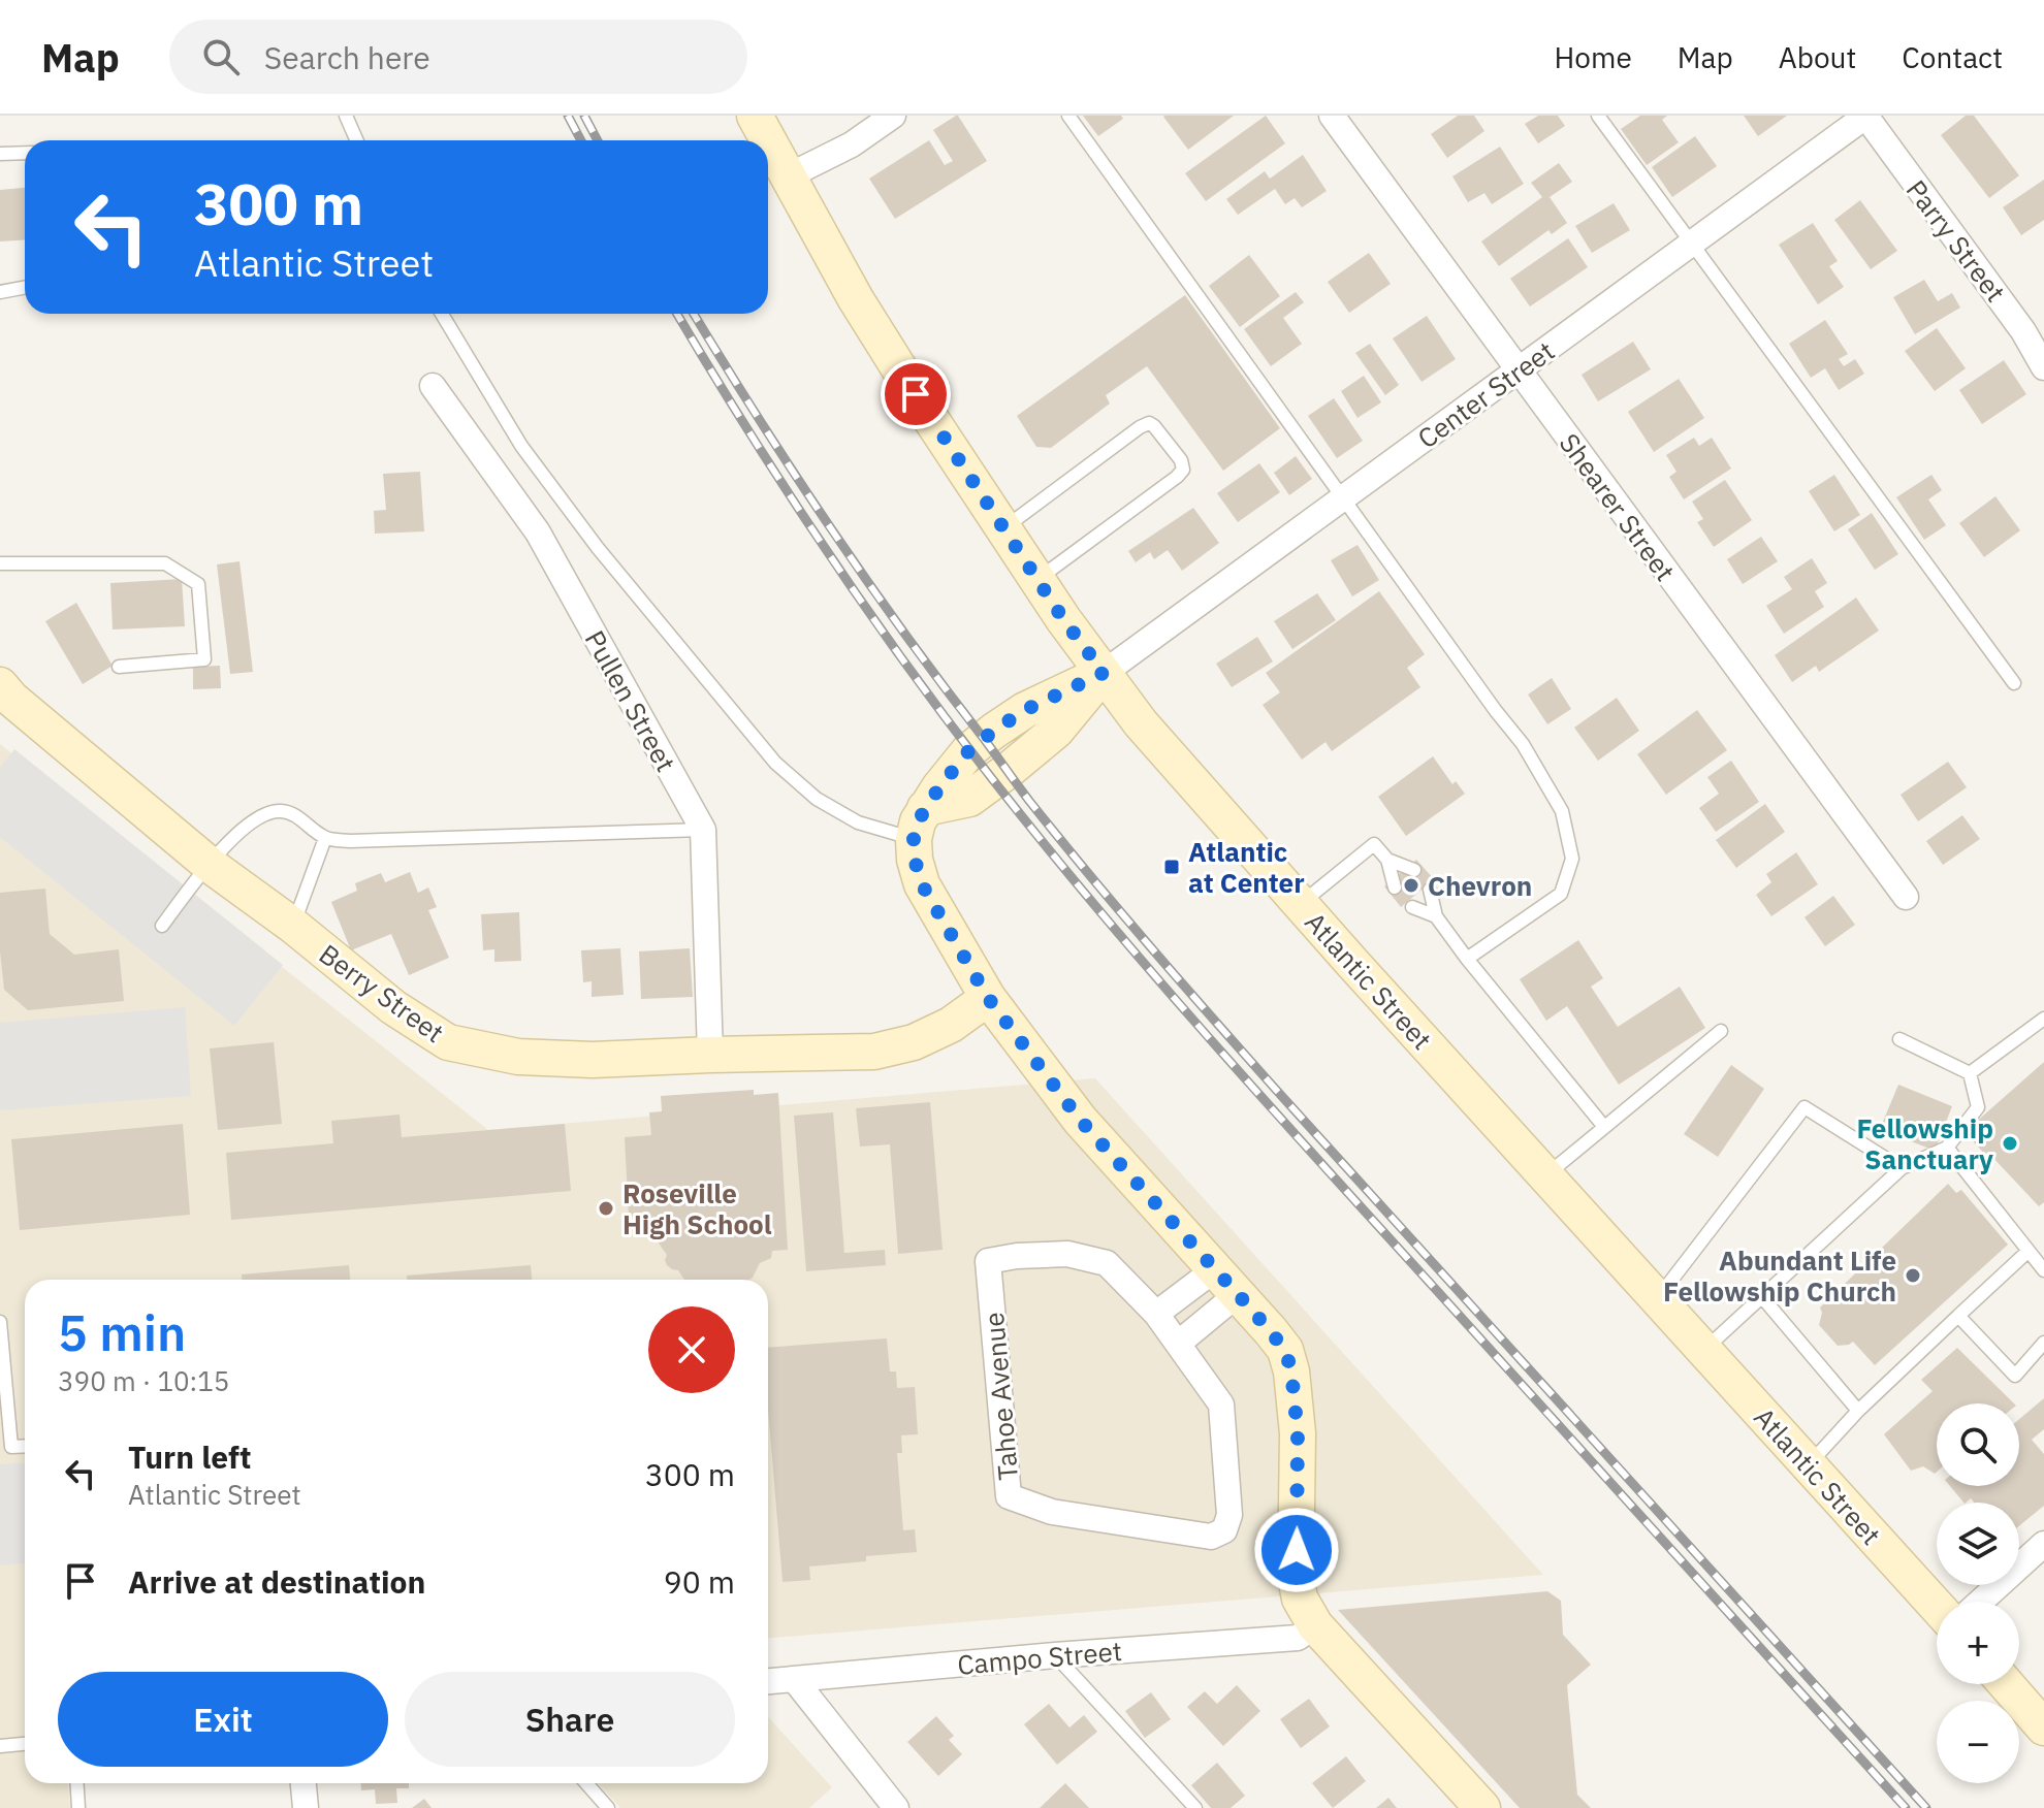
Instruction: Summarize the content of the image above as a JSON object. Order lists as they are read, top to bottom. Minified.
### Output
{"streets":{"street":["Parry Street","Center Street","Shearer Street","Pullen Street","Atlantic Street","Berry Street","Tahoe Avenue","Campo Street"]},"crossings":[["Parry Street","Center Street"],["Center Street","Shearer Street"],["Center Street","Atlantic Street"],["Pullen Street","Berry Street"]],"places":{"transit":["Atlantic at Center"],"other":["Chevron","Fellowship Sanctuary","Roseville High School","Abundant Life Fellowship Church"]},"page":{"header":"Map","search":"Search here","nav":["Home","Map","About","Contact"],"turn":["300 m","Atlantic Street"],"heading":["5 min","390 m · 10:15"],"map_buttons":["+","−"],"list":[{"name":"Turn left","note":"Atlantic Street","value":"300 m"},{"name":"Arrive at destination","value":"90 m"}],"buttons":["Exit","Share"]}}
